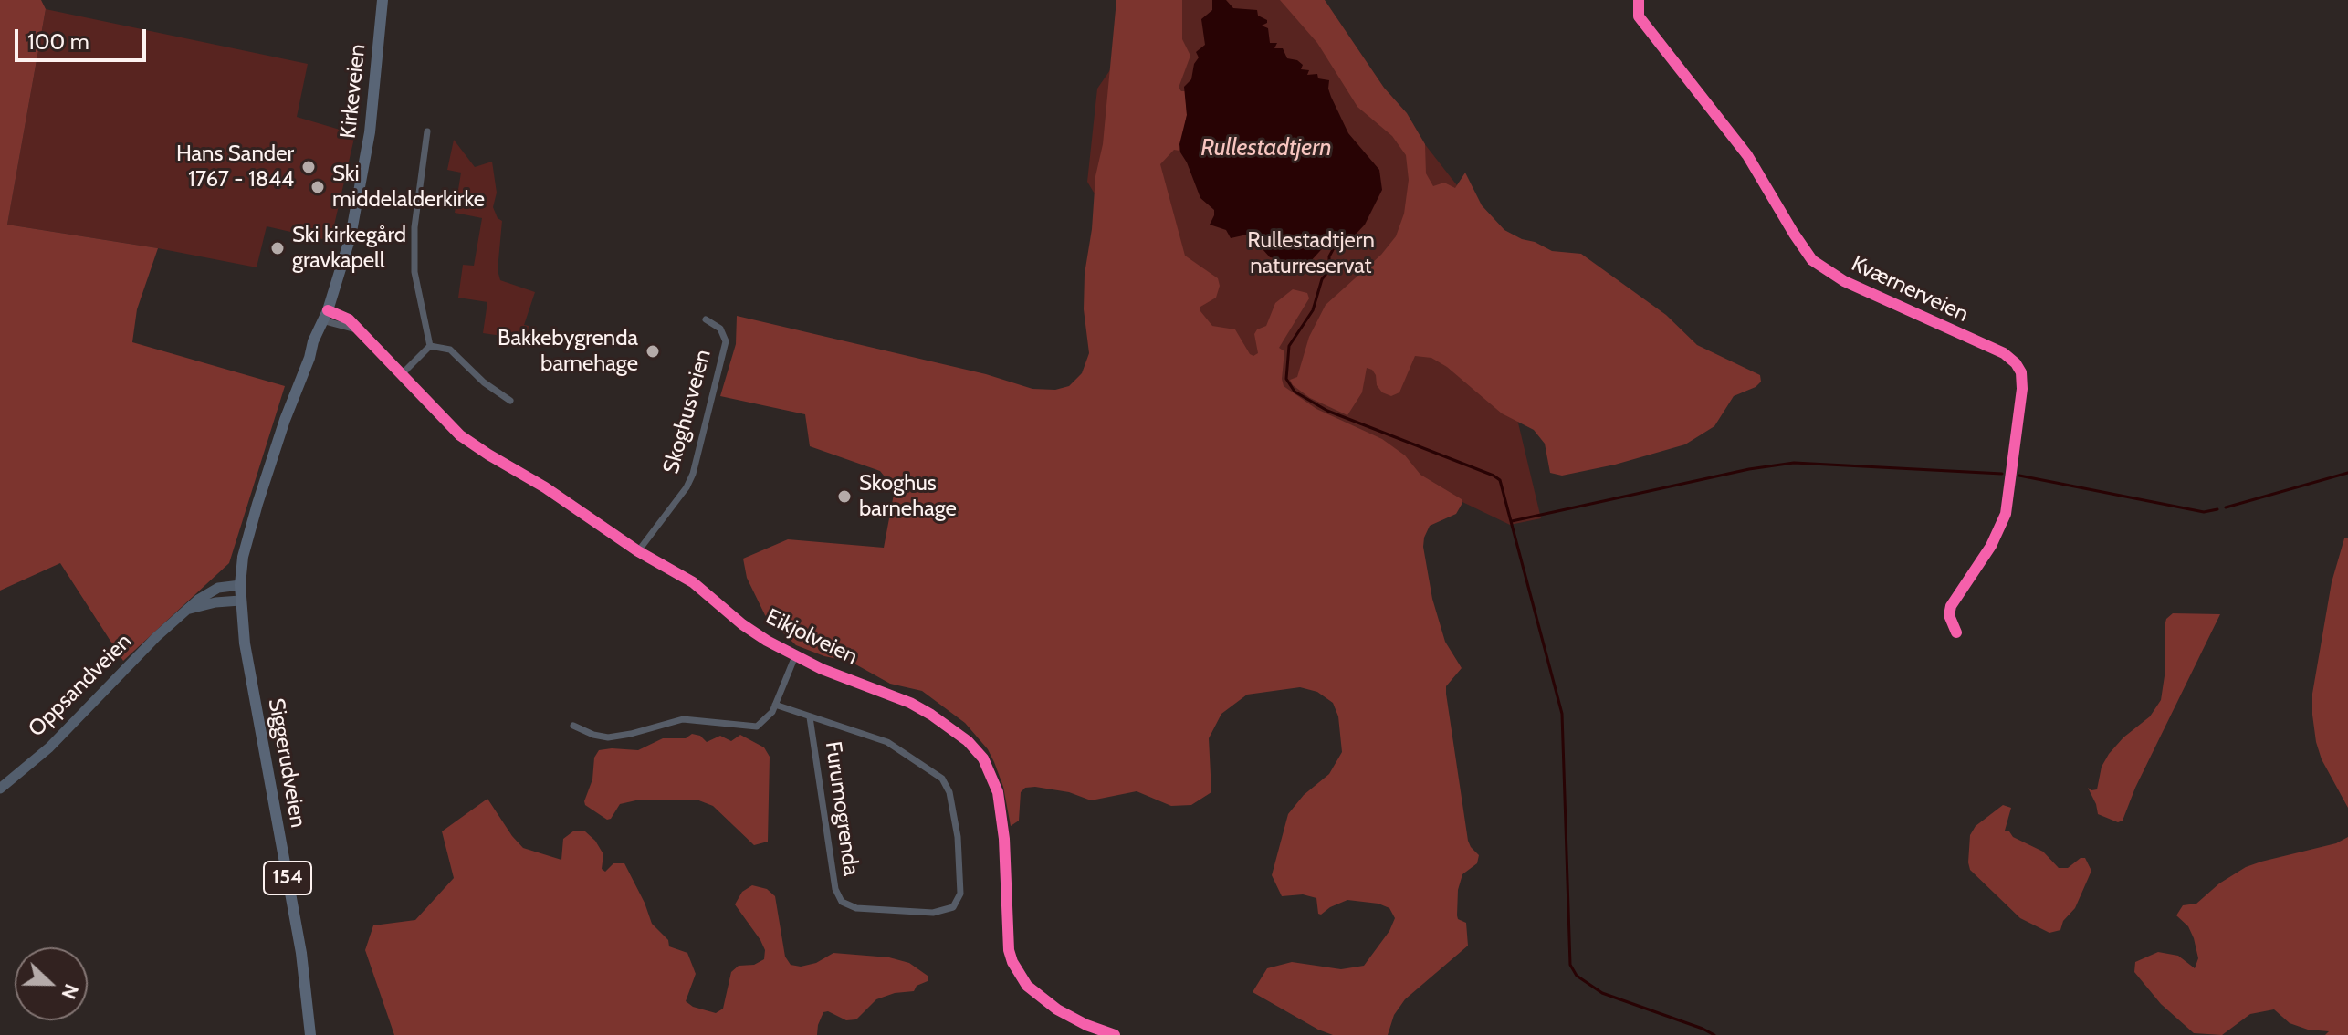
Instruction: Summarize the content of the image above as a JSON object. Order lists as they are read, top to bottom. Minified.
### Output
{"streets":{"main road":["Kirkeveien","Oppsandveien","Siggerudveien","154"],"street":["Kværnerveien","Skoghusveien","Eikjolveien","Furumogrenda"]},"crossings":[["Kirkeveien","Eikjolveien"],["Kirkeveien","Oppsandveien"],["Kirkeveien","Siggerudveien"],["Skoghusveien","Eikjolveien"],["Eikjolveien","Furumogrenda"],["Oppsandveien","Siggerudveien"]],"water":["Rullestadtjern"],"parks":["Rullestadtjern naturreservat"],"places":["Hans Sander 1767 - 1844","Ski middelalderkirke","Ski kirkegård gravkapell","Bakkebygrenda barnehage","Skoghus barnehage"],"scale_bar":"100 m","north":"right"}
